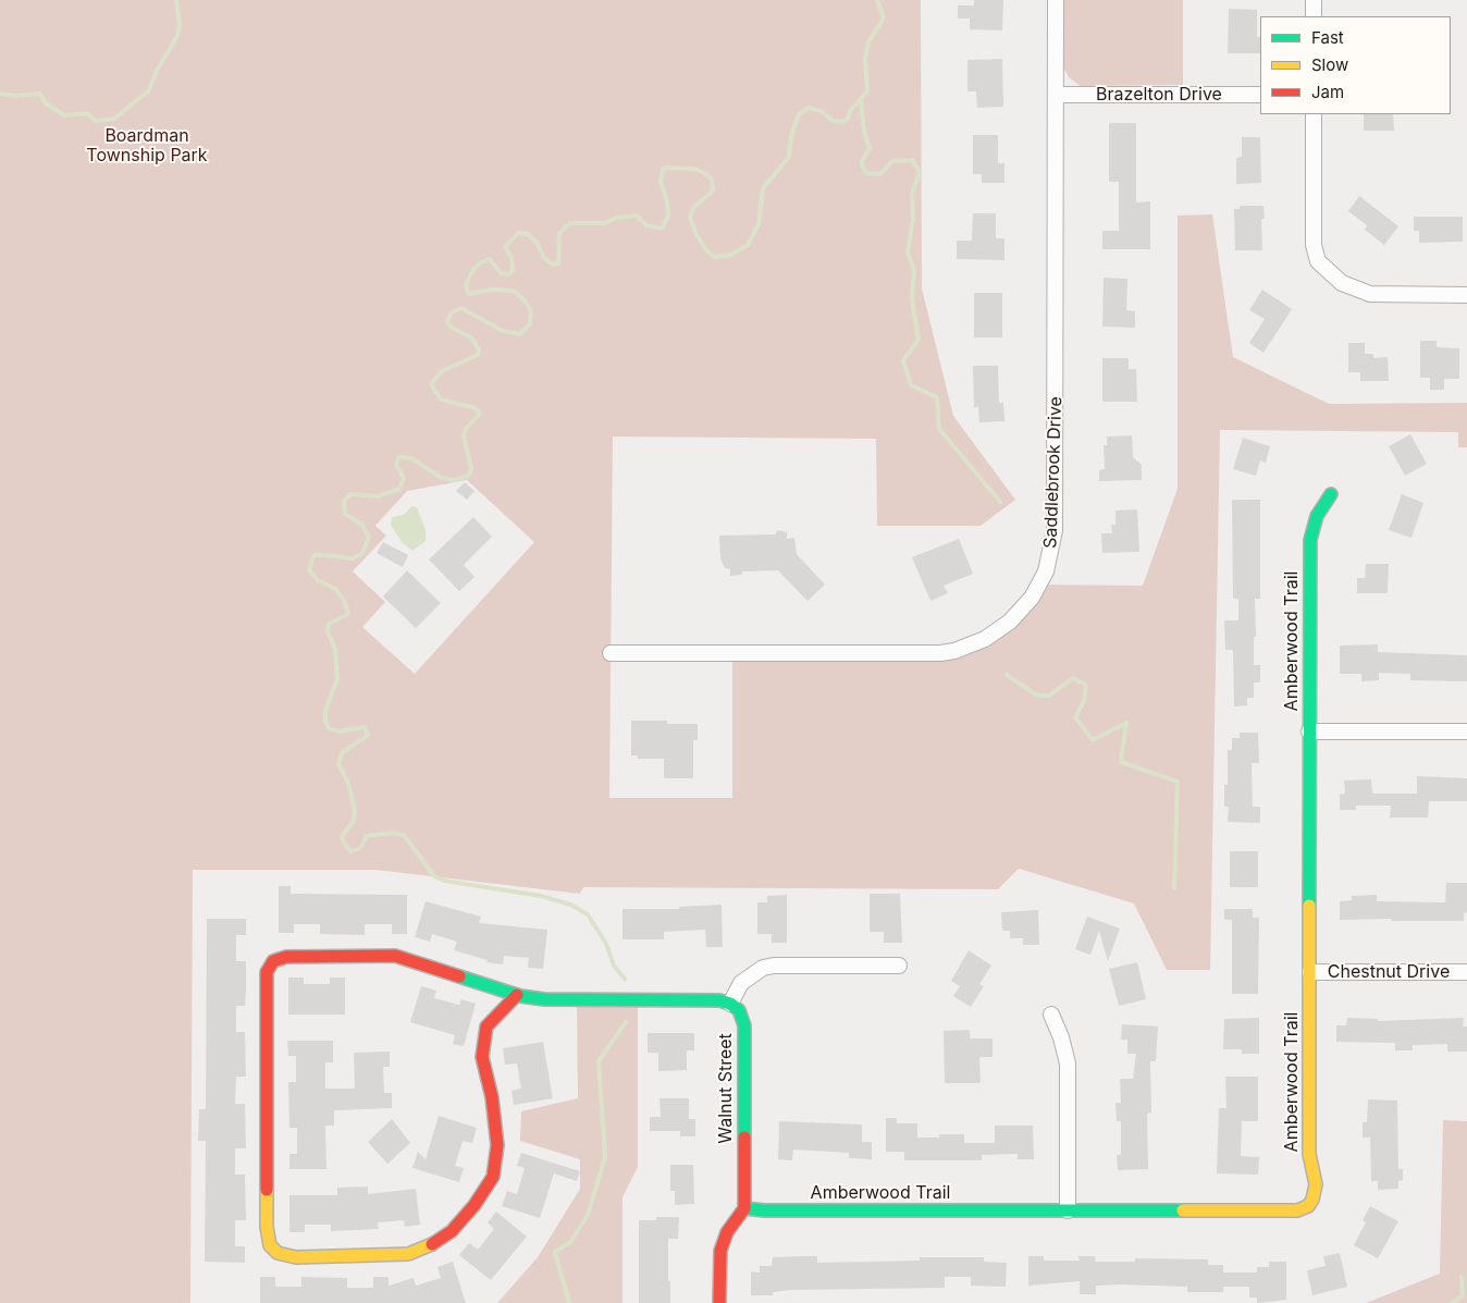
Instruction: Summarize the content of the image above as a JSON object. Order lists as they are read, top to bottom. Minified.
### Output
{"streets":{"street":["Brazelton Drive","Saddlebrook Drive","Amberwood Trail","Chestnut Drive","Walnut Street"]},"crossings":[["Brazelton Drive","Saddlebrook Drive"],["Amberwood Trail","Chestnut Drive"],["Amberwood Trail","Walnut Street"]],"parks":["Boardman Township Park"],"legend":["Fast","Slow","Jam"]}
